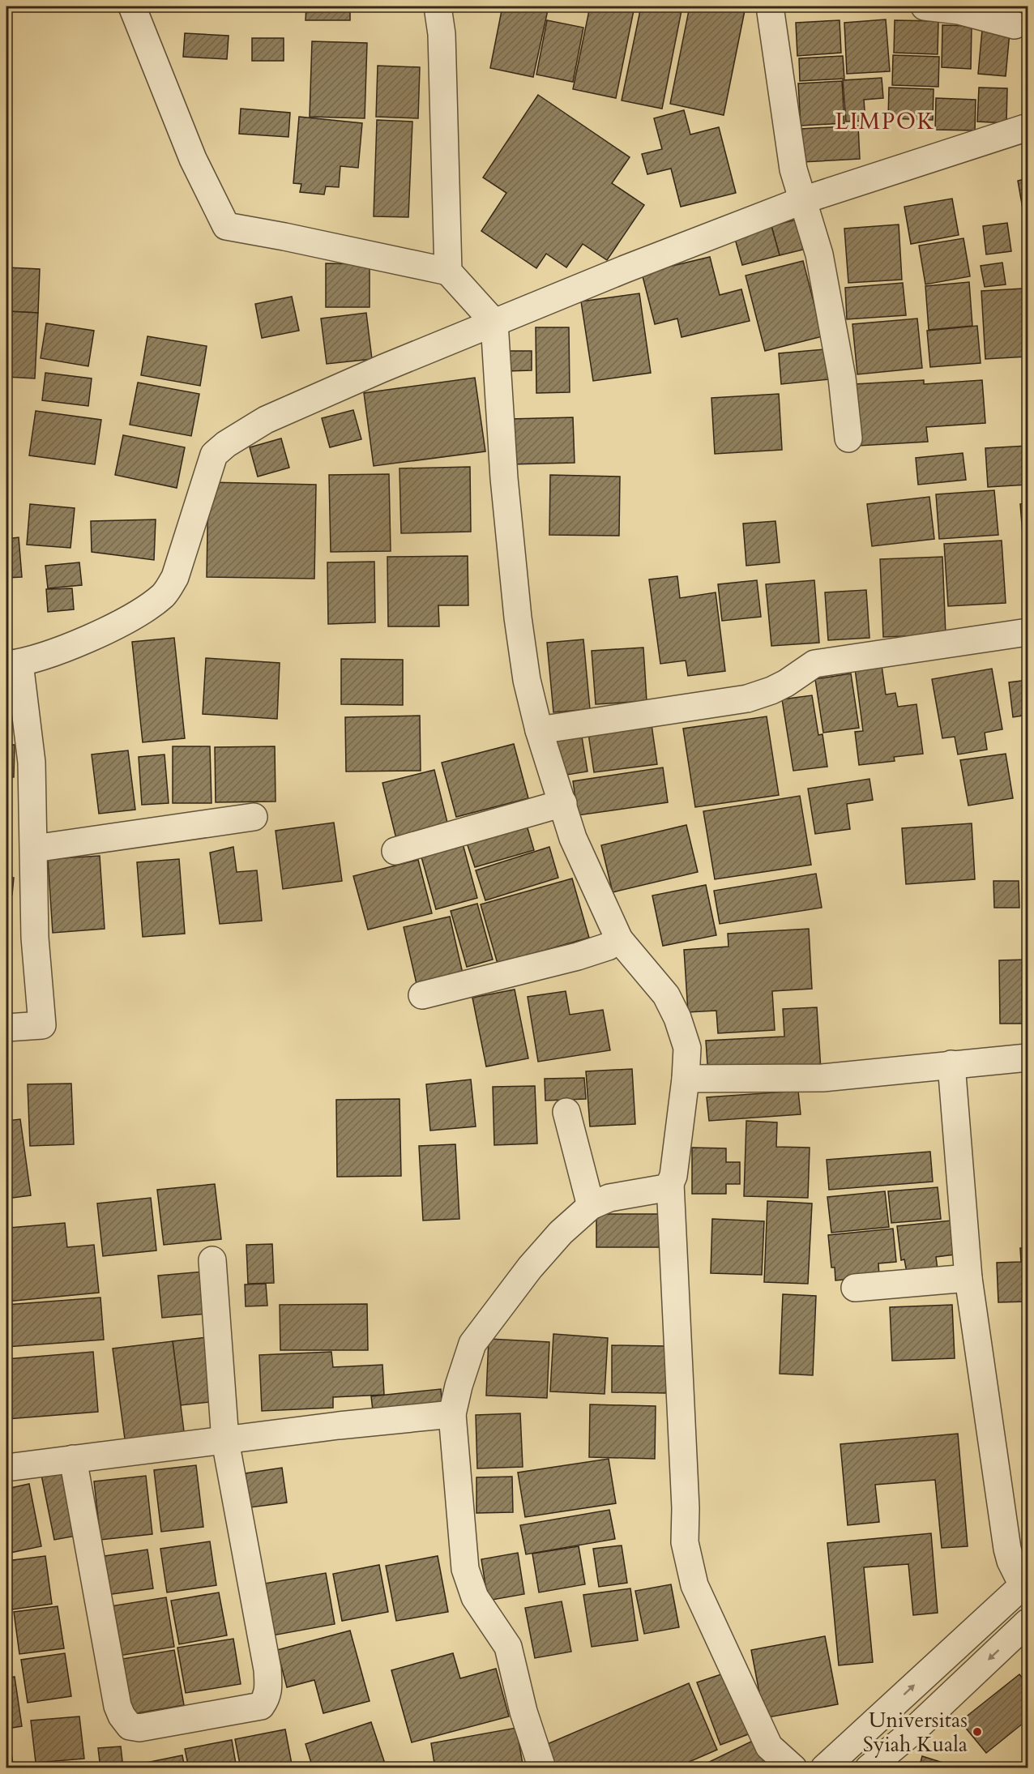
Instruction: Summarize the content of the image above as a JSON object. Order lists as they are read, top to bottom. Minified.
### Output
{"districts":["LIMPOK"],"places":["Universitas Syiah Kuala"]}
